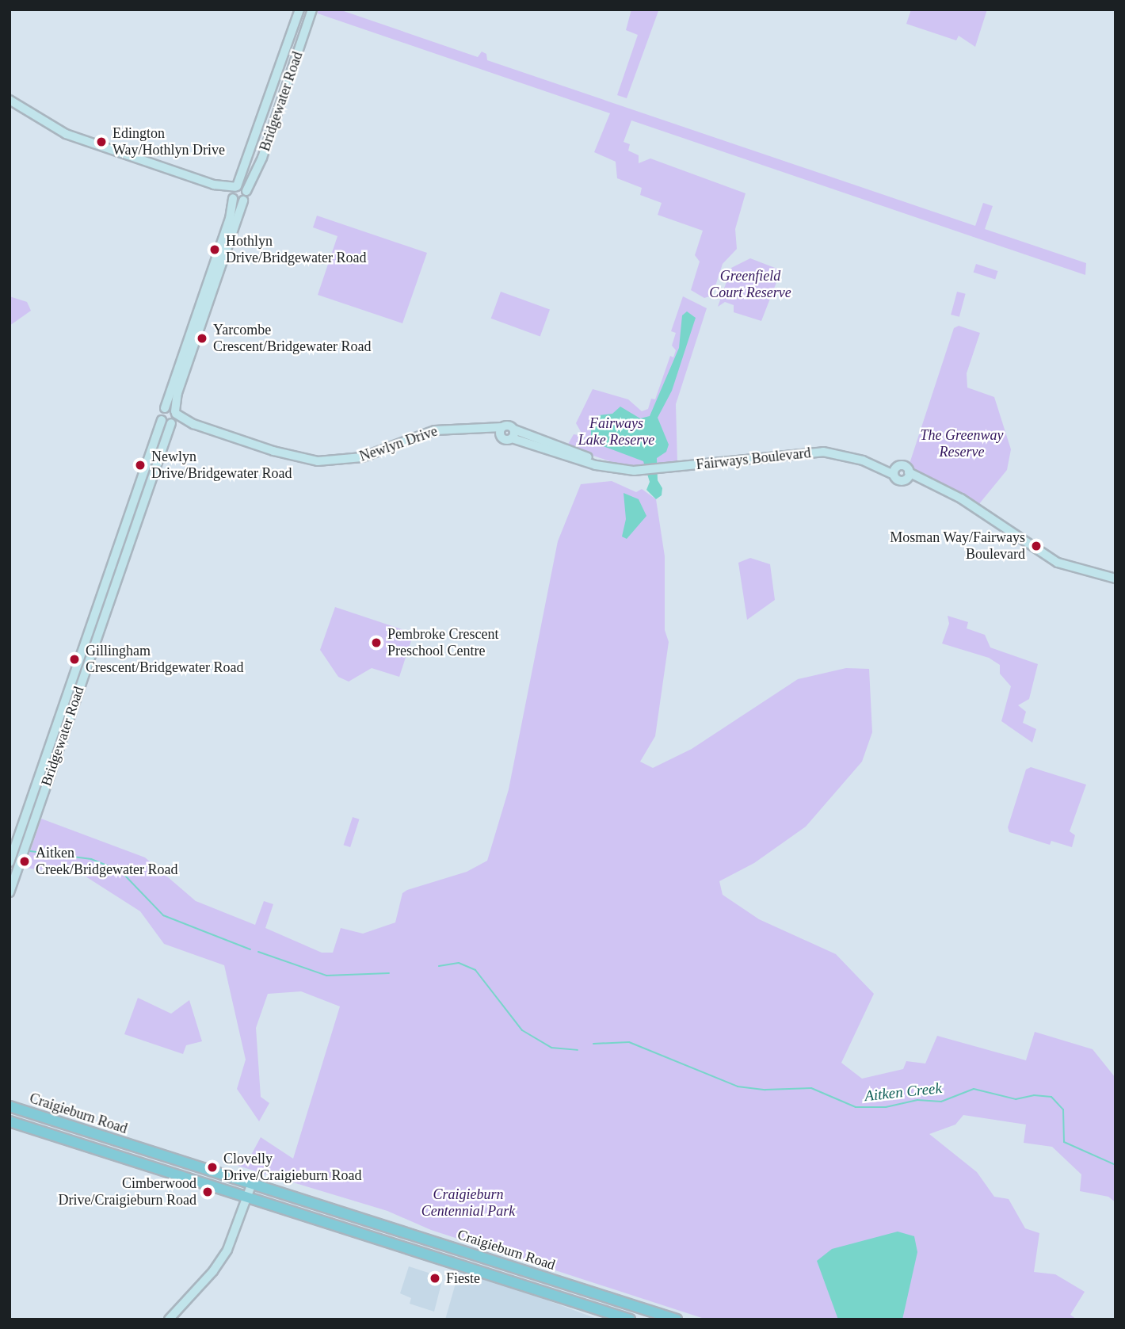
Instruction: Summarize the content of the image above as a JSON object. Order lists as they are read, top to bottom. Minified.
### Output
{"streets":{"main road":["Craigieburn Road"],"street":["Bridgewater Road","Newlyn Drive","Fairways Boulevard"]},"crossings":[["Bridgewater Road","Newlyn Drive"],["Newlyn Drive","Fairways Boulevard"]],"water":["Aitken Creek"],"parks":["Greenfield Court Reserve","Fairways Lake Reserve","The Greenway Reserve","Craigieburn Centennial Park"],"places":["Edington Way/Hothlyn Drive","Hothlyn Drive/Bridgewater Road","Yarcombe Crescent/Bridgewater Road","Newlyn Drive/Bridgewater Road","Mosman Way/Fairways Boulevard","Pembroke Crescent Preschool Centre","Gillingham Crescent/Bridgewater Road","Aitken Creek/Bridgewater Road","Clovelly Drive/Craigieburn Road","Cimberwood Drive/Craigieburn Road","Fieste"]}
